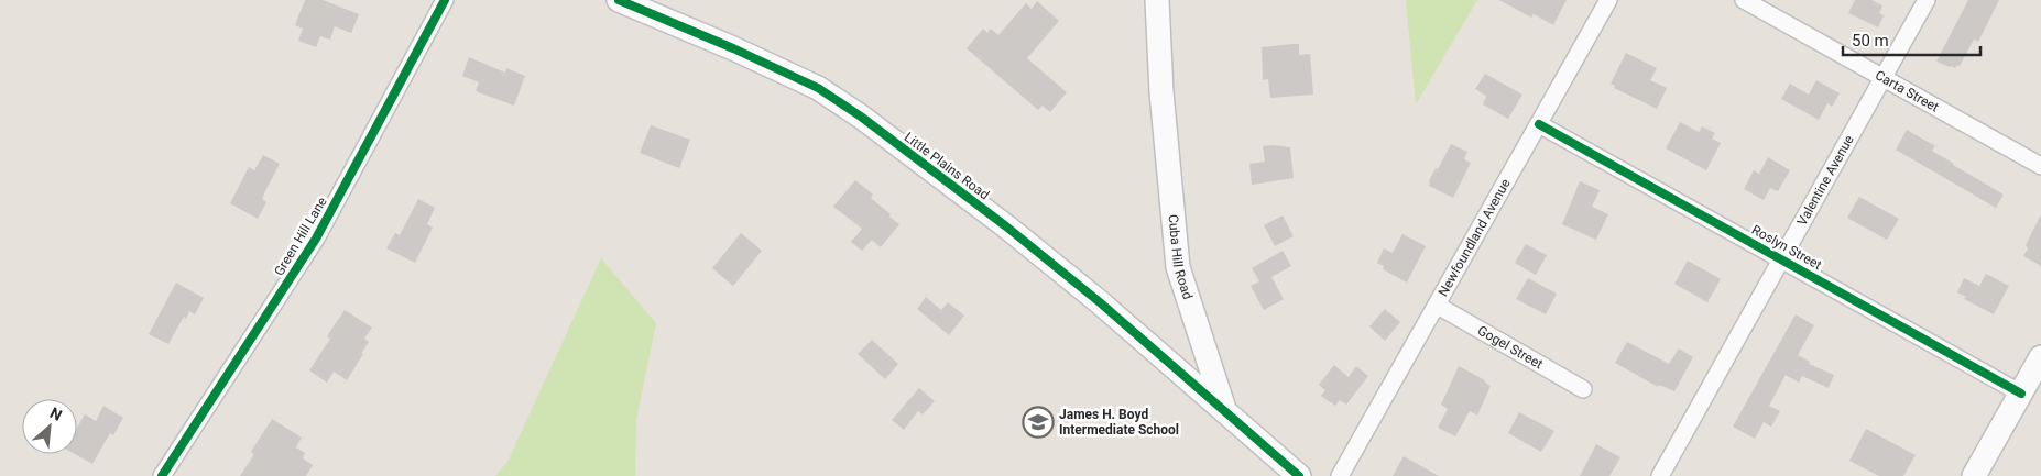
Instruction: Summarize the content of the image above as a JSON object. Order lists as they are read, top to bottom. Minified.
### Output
{"streets":{"street":["Carta Street","Little Plains Road","Valentine Avenue","Green Hill Lane","Newfoundland Avenue","Roslyn Street","Cuba Hill Road","Gogel Street"]},"crossings":[["Carta Street","Valentine Avenue"],["Little Plains Road","Cuba Hill Road"],["Valentine Avenue","Roslyn Street"],["Newfoundland Avenue","Roslyn Street"],["Newfoundland Avenue","Gogel Street"]],"places":{"school or university":["James H. Boyd Intermediate School"]},"scale_bar":"50 m","north":"top right"}
